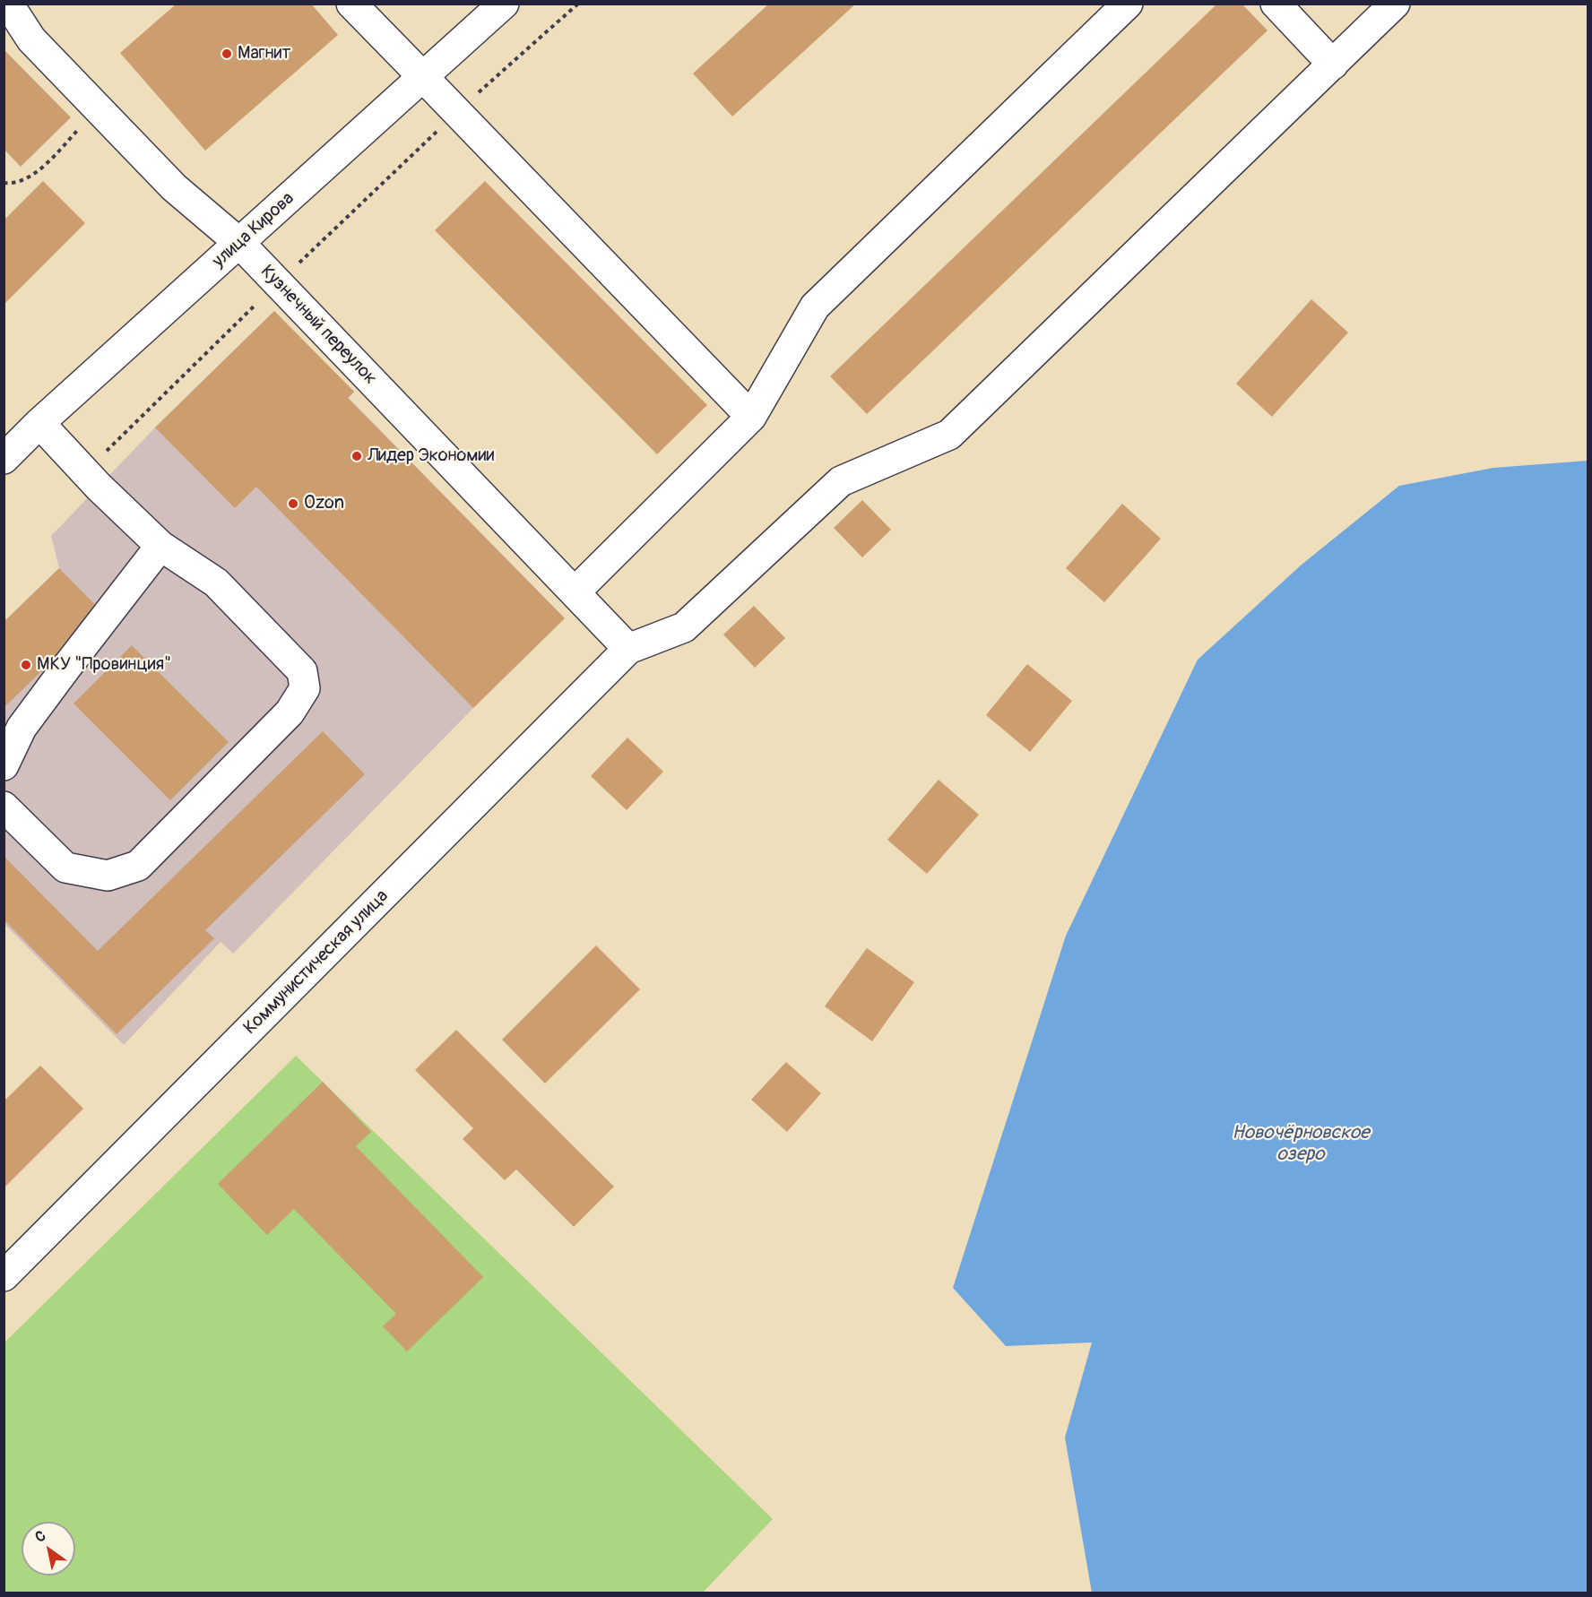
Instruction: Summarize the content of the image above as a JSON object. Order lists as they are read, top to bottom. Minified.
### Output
{"streets":{"street":["улица Кирова","Кузнечный переулок","Коммунистическая улица"]},"crossings":[["улица Кирова","Кузнечный переулок"],["Кузнечный переулок","Коммунистическая улица"]],"water":["Новочёрновское озеро"],"places":["Магнит","Лидер Экономии","Ozon","МКУ \"Провинция\""],"north":"top left"}
